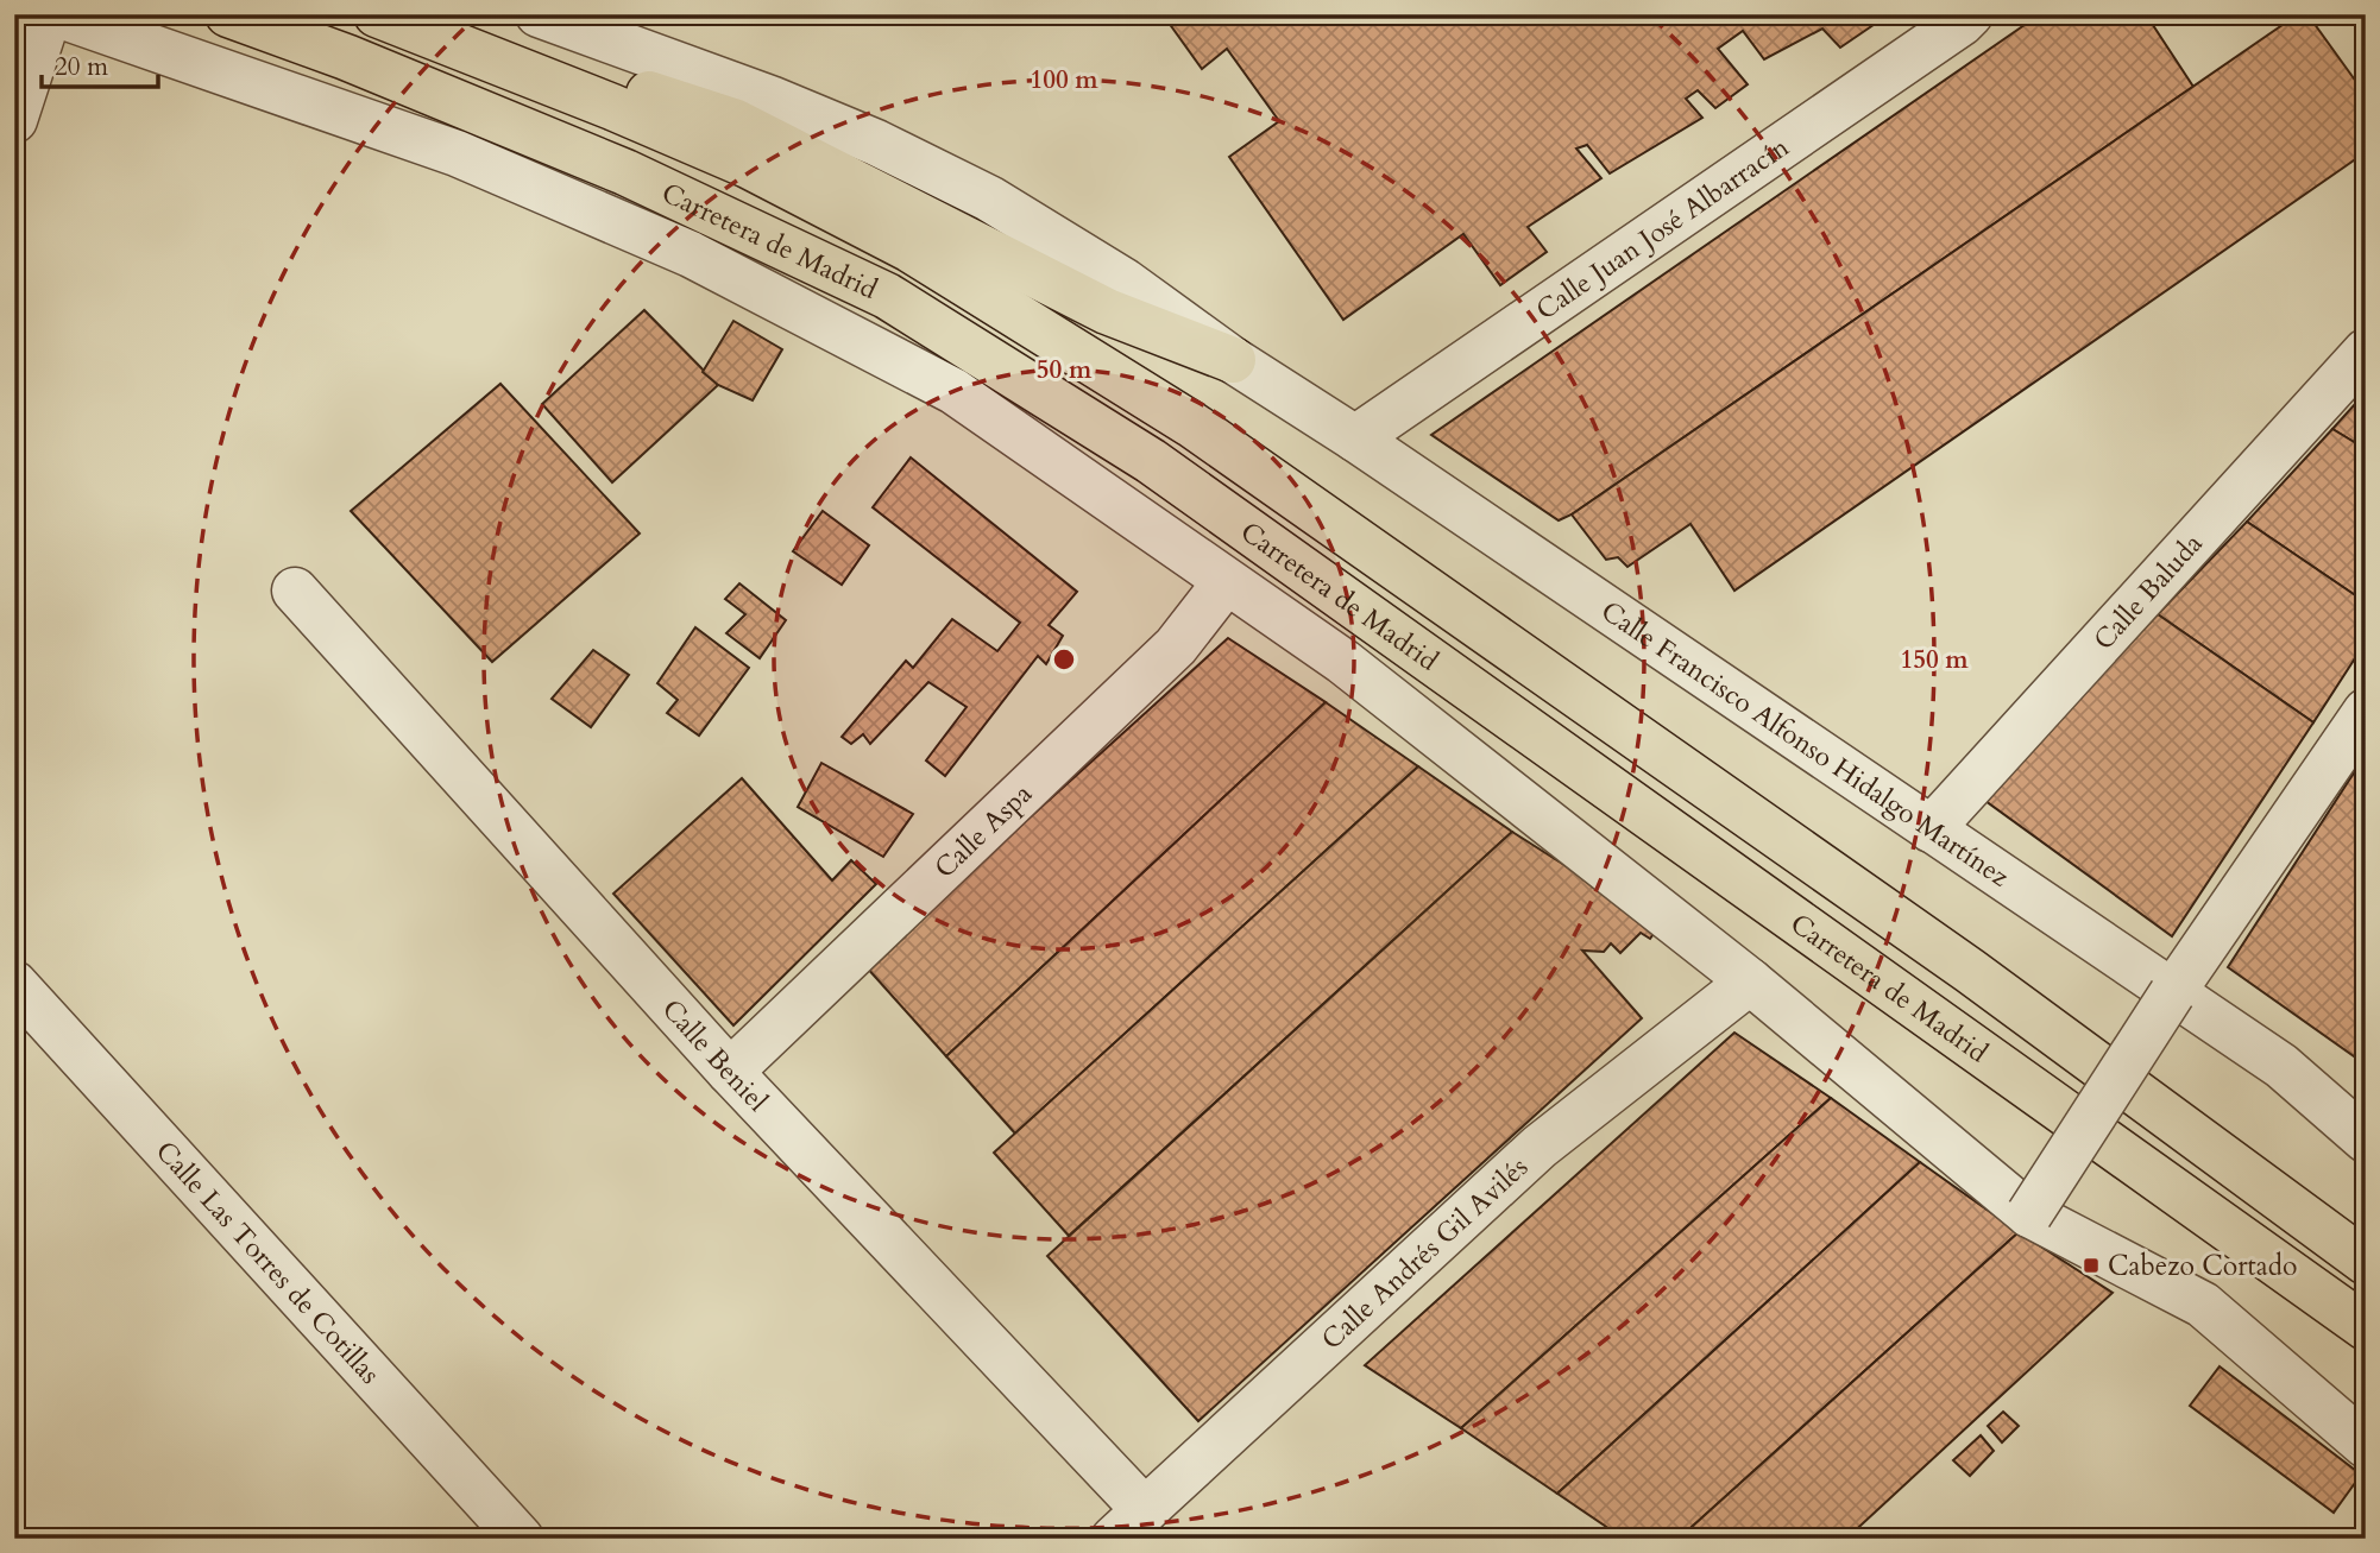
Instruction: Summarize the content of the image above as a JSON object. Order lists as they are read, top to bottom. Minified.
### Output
{"streets":{"main road":["Carretera de Madrid"],"street":["Calle Juan José Albarracín","Calle Baluda","Calle Francisco Alfonso Hidalgo Martínez","Calle Aspa","Calle Beniel","Calle Andrés Gil Avilés","Calle Las Torres de Cotillas"]},"crossings":[["Calle Juan José Albarracín","Calle Francisco Alfonso Hidalgo Martínez"],["Calle Baluda","Calle Francisco Alfonso Hidalgo Martínez"],["Calle Aspa","Calle Beniel"],["Calle Beniel","Calle Andrés Gil Avilés"]],"places":{"transit":["Cabezo Cortado"]},"scale_bar":"20 m","rings":["100 m","50 m","150 m"]}
